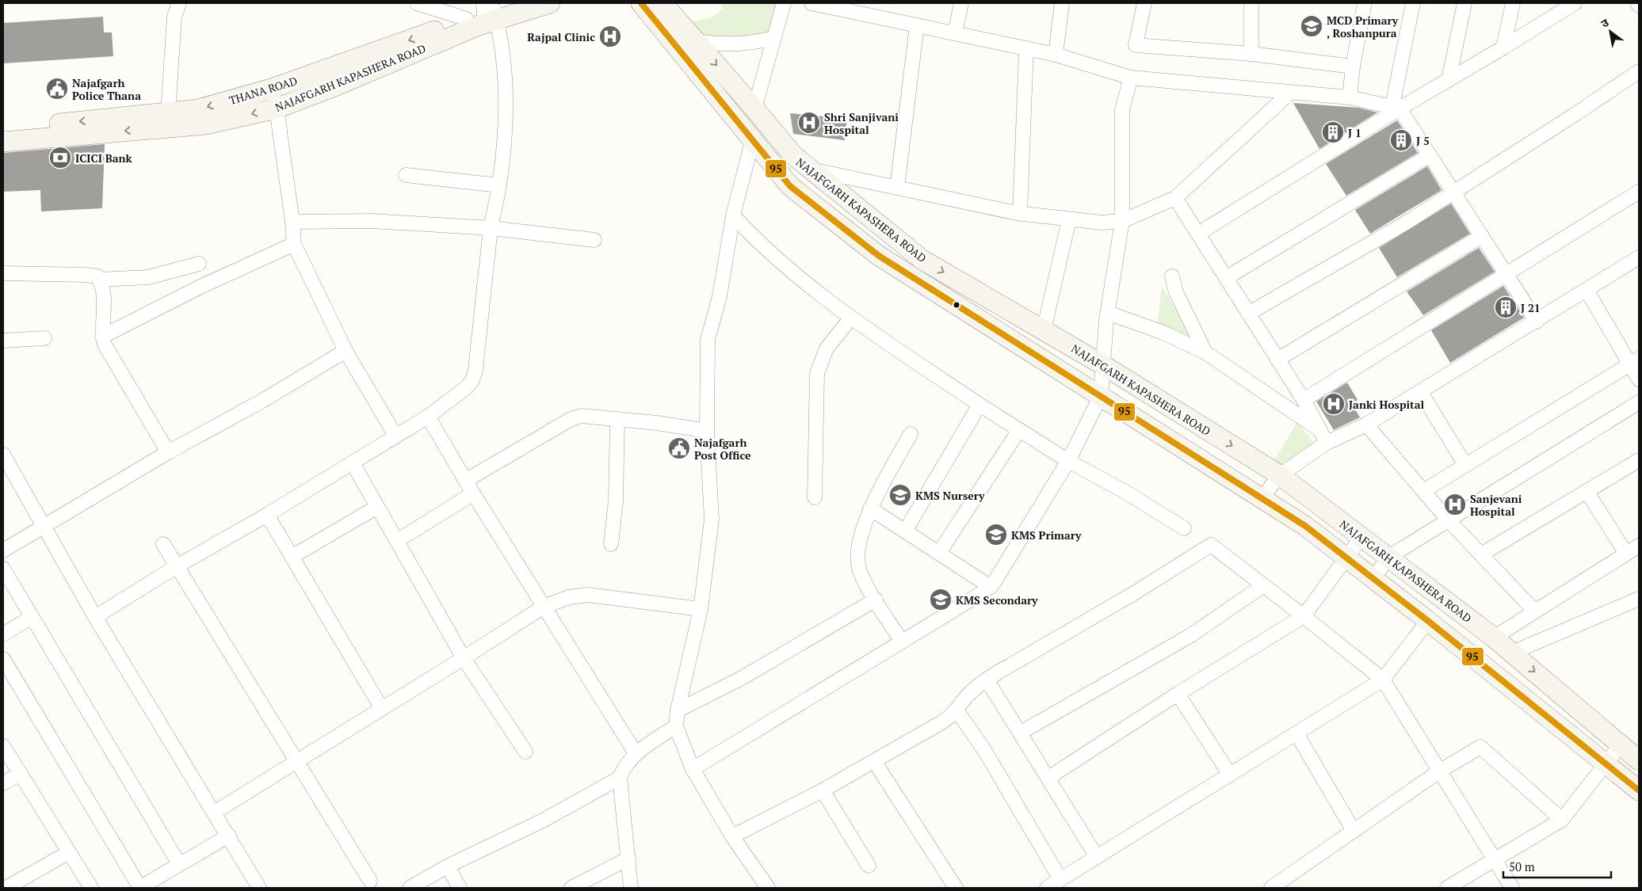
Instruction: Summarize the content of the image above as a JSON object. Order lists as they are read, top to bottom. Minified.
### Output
{"streets":{"main road":["NAJAFGARH KAPASHERA ROAD","THANA ROAD"]},"crossings":[["NAJAFGARH KAPASHERA ROAD","THANA ROAD"]],"one_way":["THANA ROAD"],"places":{"school or university":["MCD Primary , Roshanpura","KMS Nursery","KMS Primary","KMS Secondary"],"hospital":["Rajpal Clinic","Shri Sanjivani Hospital","Janki Hospital","Sanjevani Hospital"],"public building":["Najafgarh Police Thana","Najafgarh Post Office"],"building":["J 1","J 5","J 21"],"bank":["ICICI Bank"]},"lines":["transit line 95"],"scale_bar":"50 m","north":"top left"}
